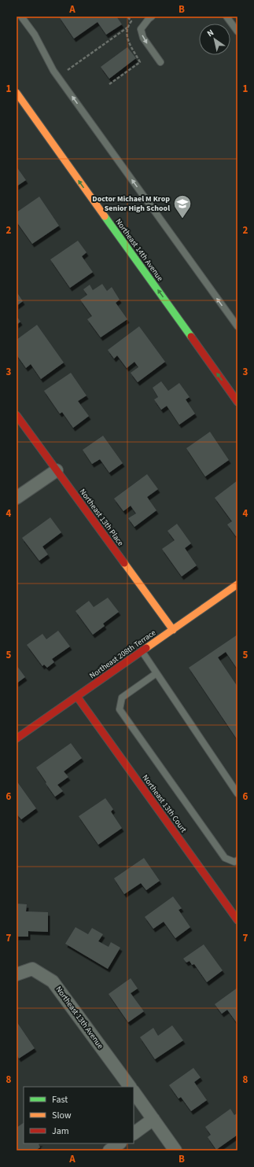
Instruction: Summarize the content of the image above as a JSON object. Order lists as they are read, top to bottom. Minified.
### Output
{"streets":{"street":["Northeast 14th Avenue","Northeast 13th Place","Northeast 208th Terrace","Northeast 13th Court","Northeast 13th Avenue"]},"crossings":[["Northeast 13th Place","Northeast 208th Terrace"],["Northeast 208th Terrace","Northeast 13th Court"]],"one_way":["Northeast 14th Avenue"],"places":{"school or university":["Doctor Michael M Krop Senior High School"]},"legend":["Fast","Slow","Jam"],"north":"top left","grid":{"columns":["A","B"],"rows":["1","2","3","4","5","6","7","8"]}}
